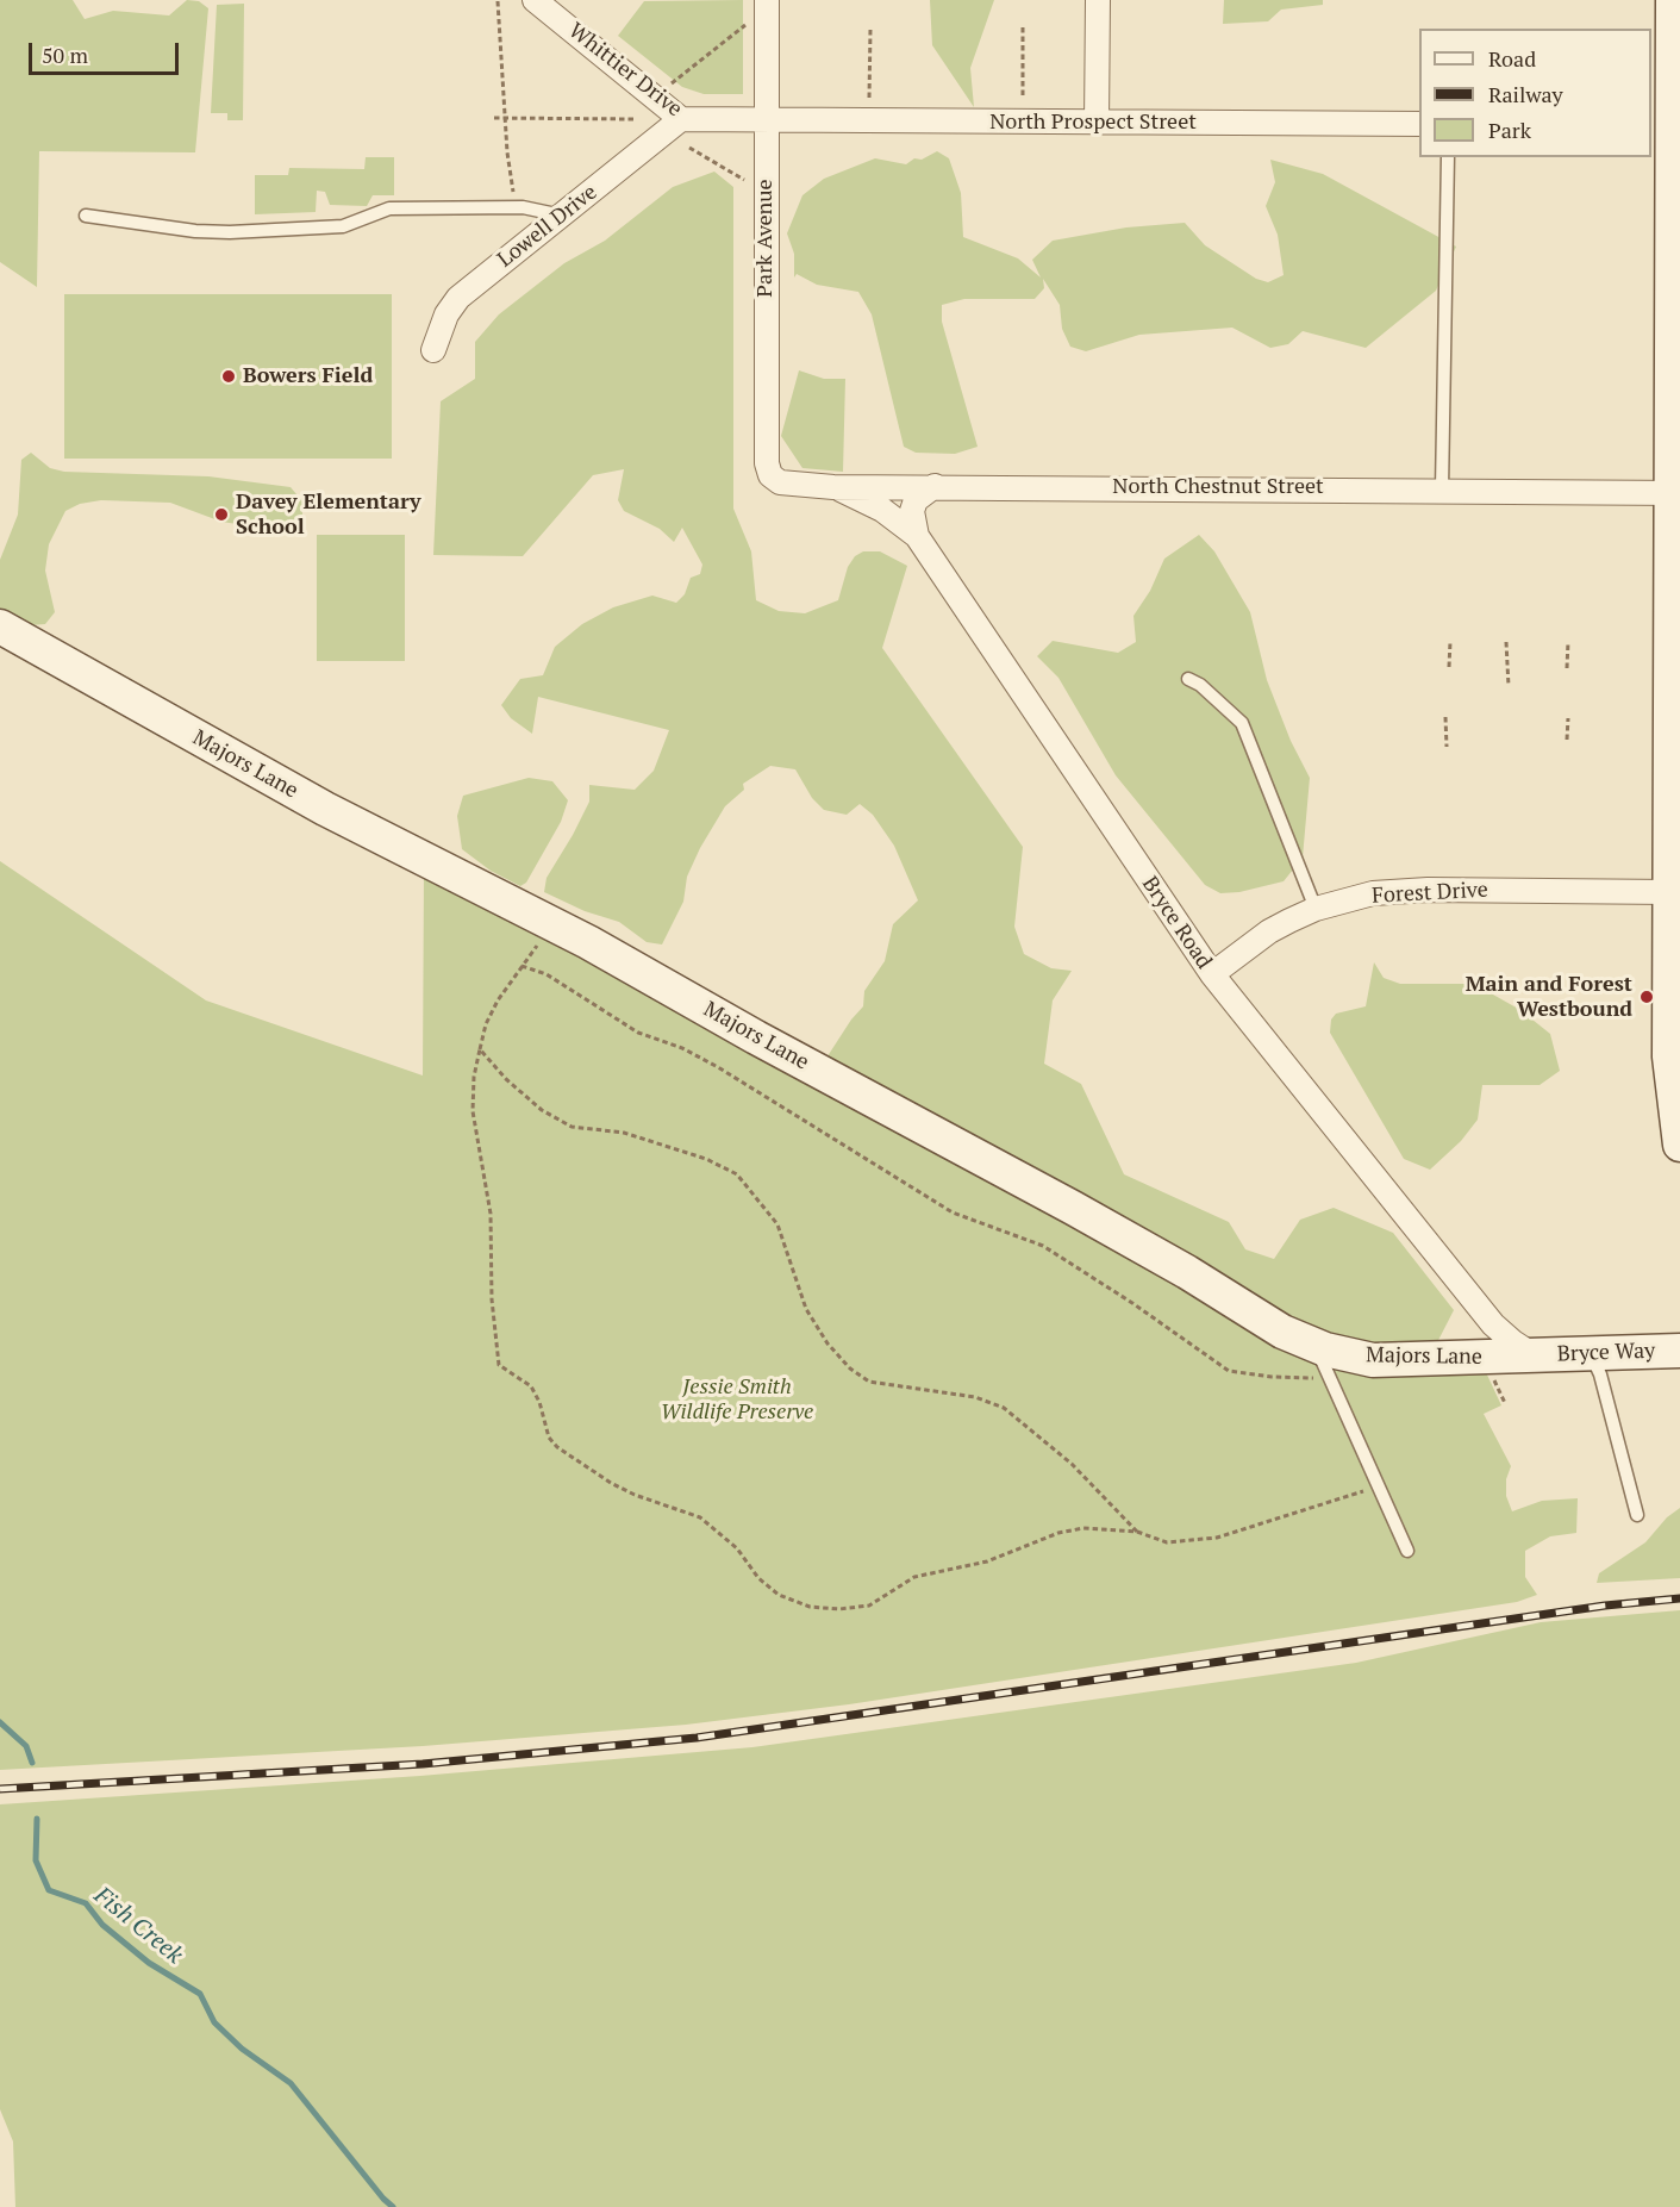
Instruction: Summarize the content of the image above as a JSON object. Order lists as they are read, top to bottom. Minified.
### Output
{"streets":{"street":["Whittier Drive","North Prospect Street","Lowell Drive","Park Avenue","North Chestnut Street","Majors Lane","Forest Drive","Bryce Road","Bryce Way"]},"crossings":[["Whittier Drive","North Prospect Street"],["Whittier Drive","Lowell Drive"],["Whittier Drive","Park Avenue"],["North Prospect Street","Park Avenue"],["Park Avenue","North Chestnut Street"],["North Chestnut Street","Bryce Road"],["Majors Lane","Bryce Road"],["Majors Lane","Bryce Way"],["Forest Drive","Bryce Road"],["Bryce Road","Bryce Way"]],"water":["Fish Creek"],"parks":["Jessie Smith Wildlife Preserve"],"places":["Bowers Field","Davey Elementary School","Main and Forest Westbound"],"legend":["Road","Railway","Park"],"scale_bar":"50 m"}
